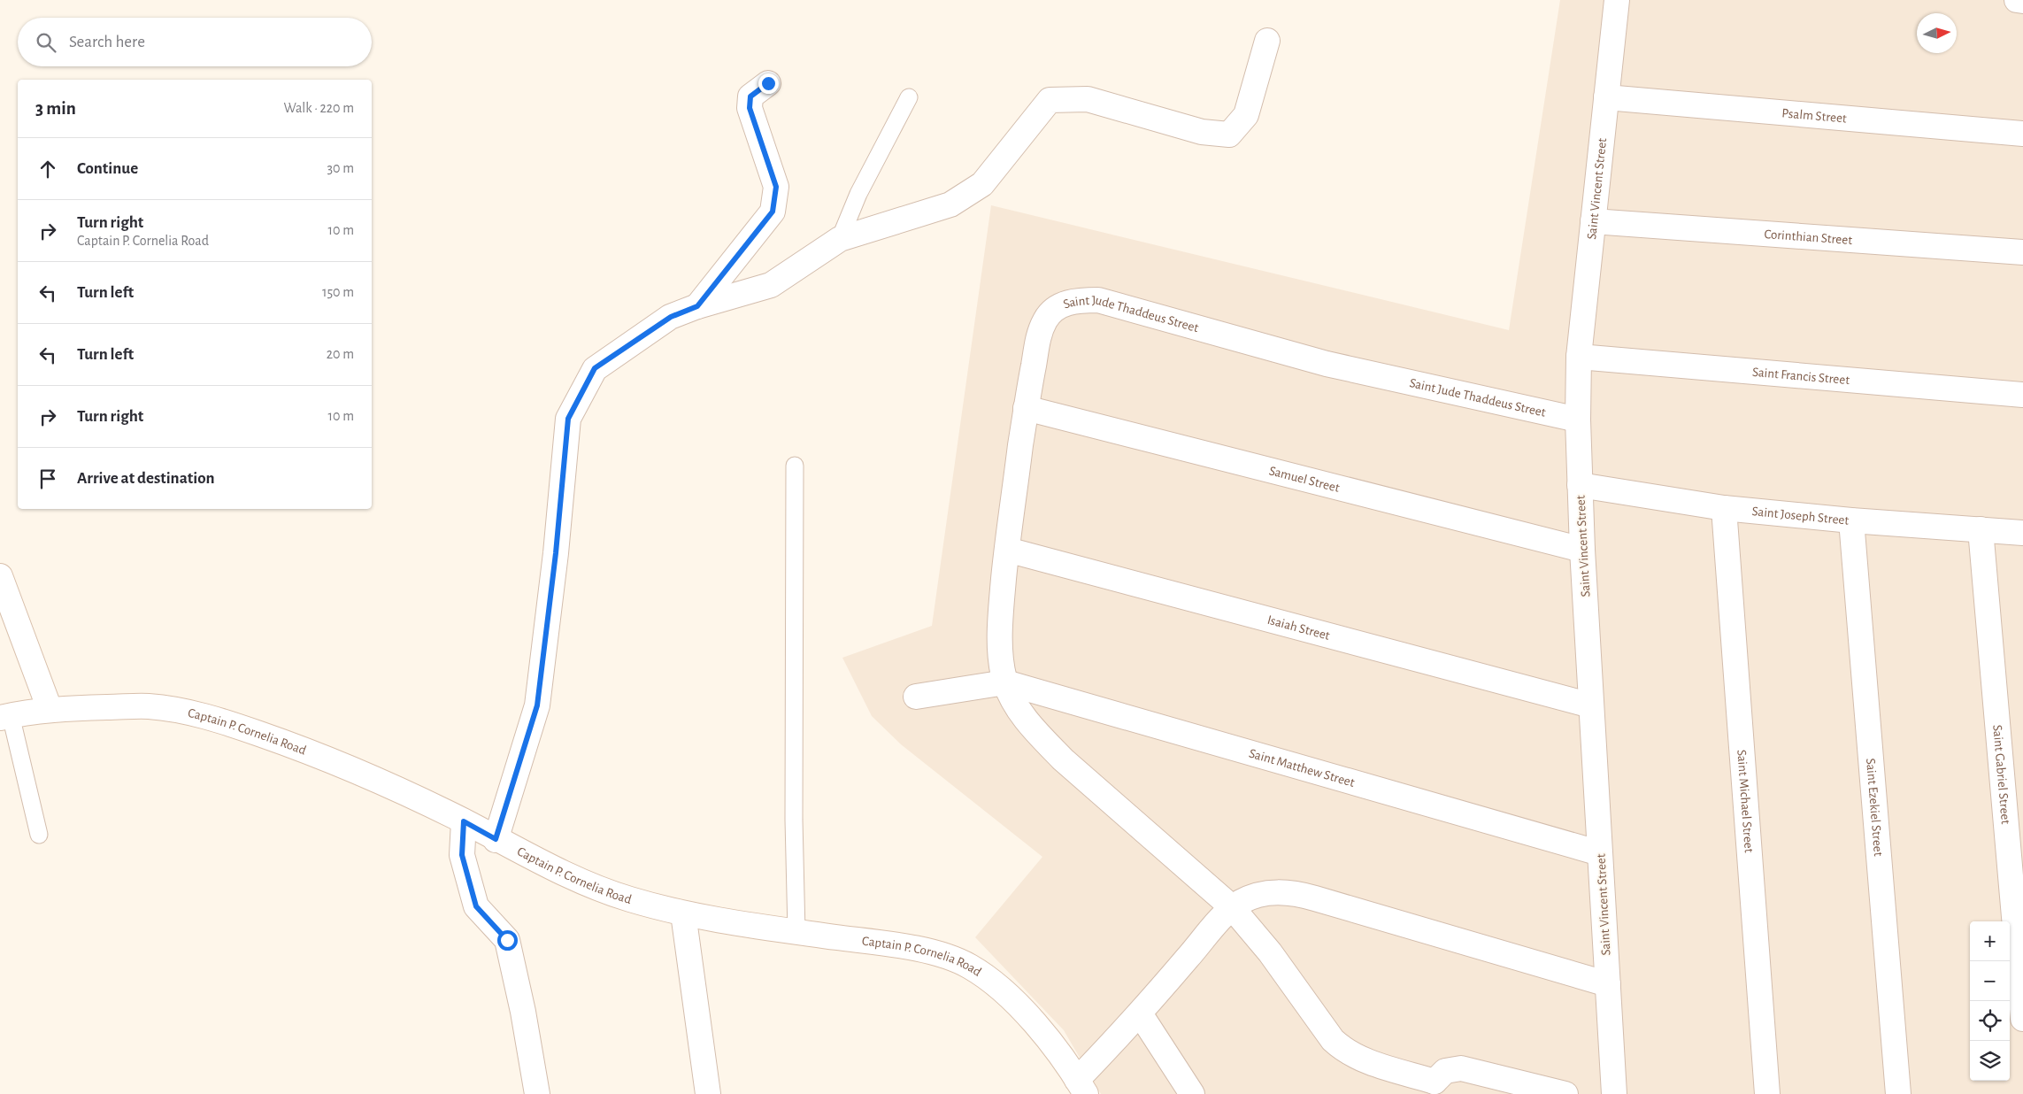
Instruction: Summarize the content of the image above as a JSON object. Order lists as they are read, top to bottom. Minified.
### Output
{"streets":{"street":["Psalm Street","Saint Vincent Street","Corinthian Street","Saint Jude Thaddeus Street","Saint Francis Street","Samuel Street","Saint Joseph Street","Isaiah Street","Captain P. Cornelia Road","Saint Matthew Street","Saint Gabriel Street","Saint Michael Street","Saint Ezekiel Street"]},"crossings":[["Psalm Street","Saint Vincent Street"],["Saint Vincent Street","Corinthian Street"],["Saint Vincent Street","Saint Jude Thaddeus Street"],["Saint Vincent Street","Saint Francis Street"],["Saint Vincent Street","Samuel Street"],["Saint Vincent Street","Saint Joseph Street"],["Saint Vincent Street","Isaiah Street"],["Saint Vincent Street","Saint Matthew Street"],["Saint Jude Thaddeus Street","Samuel Street"],["Saint Jude Thaddeus Street","Isaiah Street"],["Saint Jude Thaddeus Street","Saint Matthew Street"],["Saint Joseph Street","Saint Gabriel Street"],["Saint Joseph Street","Saint Michael Street"],["Saint Joseph Street","Saint Ezekiel Street"]],"north":"right","page":{"search":"Search here","heading":["3 min","Walk · 220 m"],"list":[["Continue","30 m"],["Turn right","Captain P. Cornelia Road","10 m"],["Turn left","150 m"],["Turn left","20 m"],["Turn right","10 m"],"Arrive at destination"],"map_buttons":["+","−"]}}
